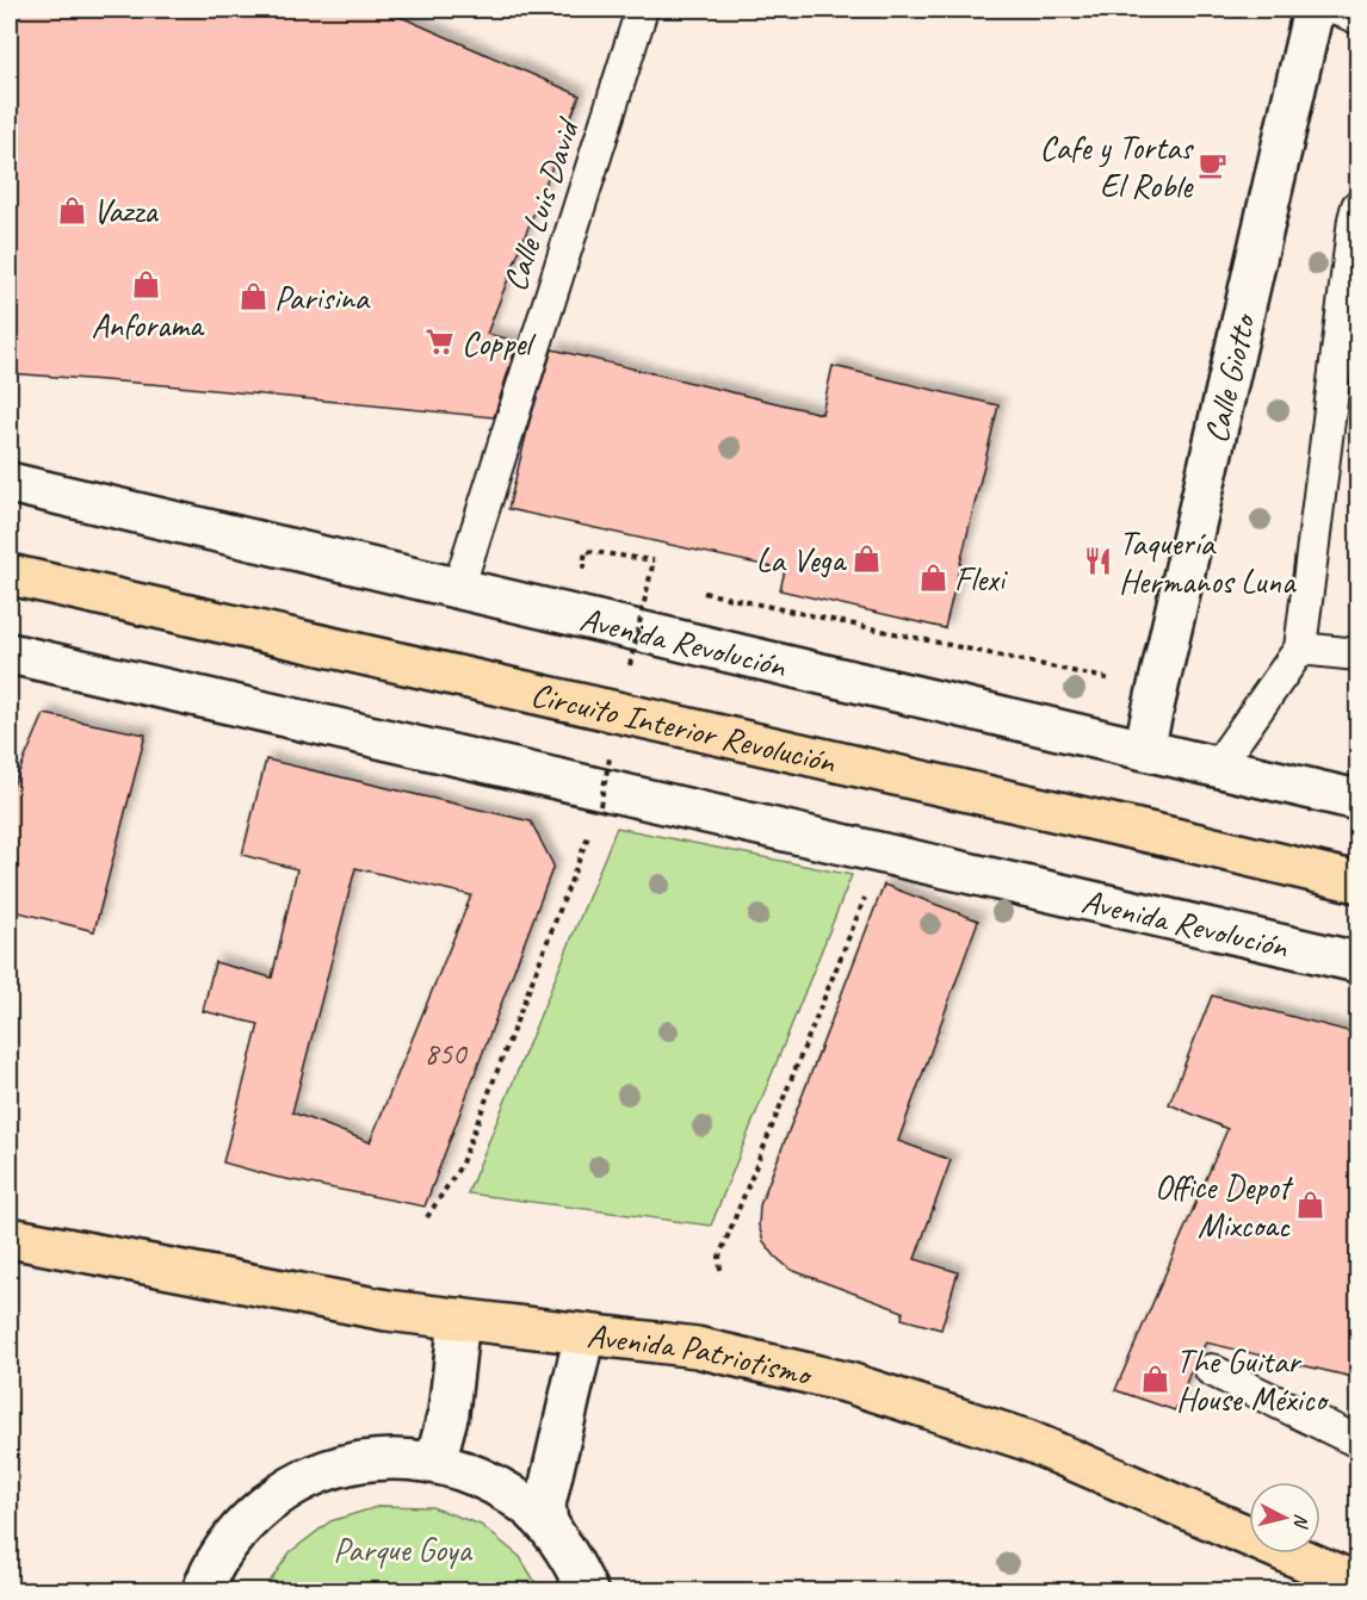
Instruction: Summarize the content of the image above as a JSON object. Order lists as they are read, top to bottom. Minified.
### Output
{"streets":{"main road":["Calle Giotto","Avenida Revolución","Circuito Interior Revolución","Avenida Patriotismo"],"lane":["Calle Luis David"]},"crossings":[["Calle Luis David","Avenida Revolución"],["Calle Giotto","Avenida Revolución"]],"parks":["Parque Goya"],"places":{"cafe":["Cafe y Tortas El Roble"],"shop":["Vazza","Anforama","Parisina","La Vega","Flexi","Office Depot Mixcoac","The Guitar House México"],"supermarket":["Coppel"],"restaurant":["Taquería Hermanos Luna"]},"house_numbers":["850"],"north":"right"}
